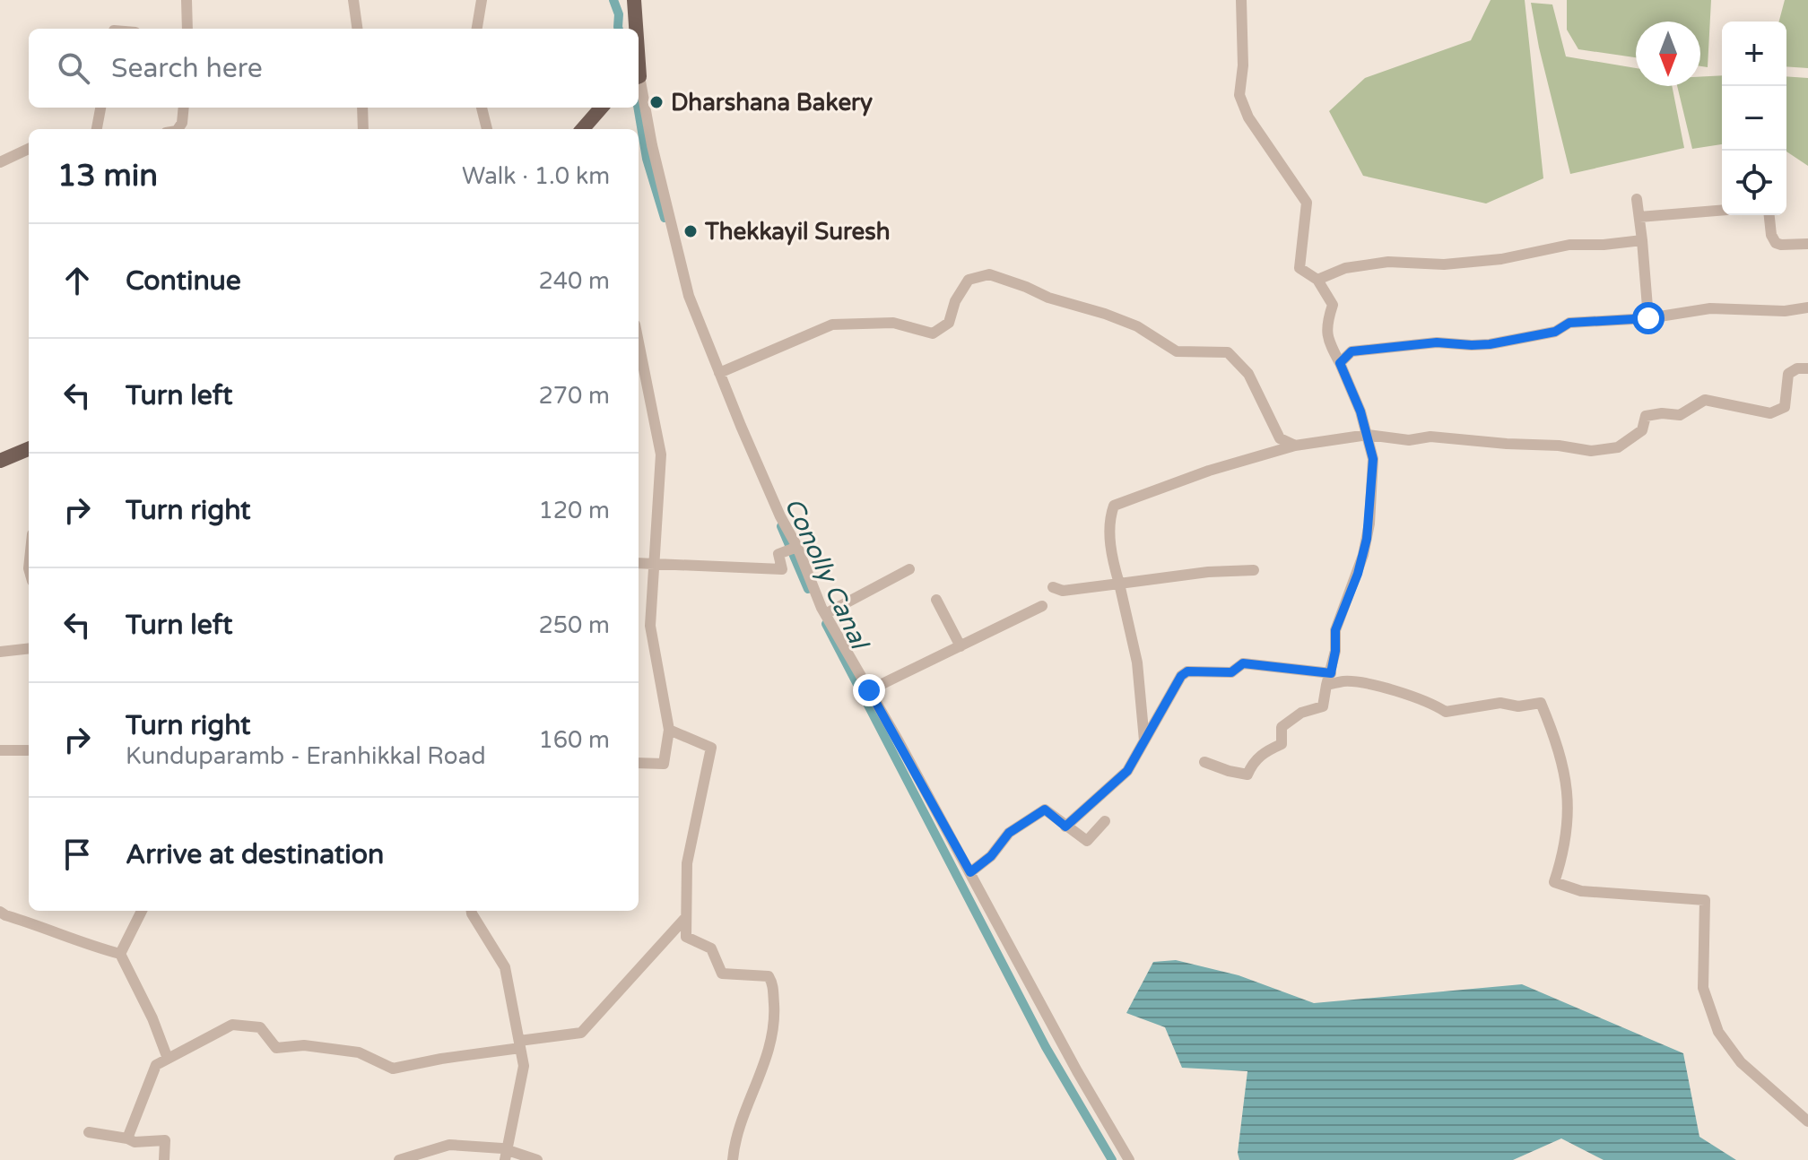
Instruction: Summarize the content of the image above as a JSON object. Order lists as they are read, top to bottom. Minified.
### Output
{"water":["Conolly Canal"],"places":["Dharshana Bakery","Thekkayil Suresh"],"north":"bottom","page":{"map_buttons":["+","−"],"search":"Search here","heading":["13 min","Walk · 1.0 km"],"list":[["Continue","240 m"],["Turn left","270 m"],["Turn right","120 m"],["Turn left","250 m"],["Turn right","Kunduparamb - Eranhikkal Road","160 m"],"Arrive at destination"]}}
